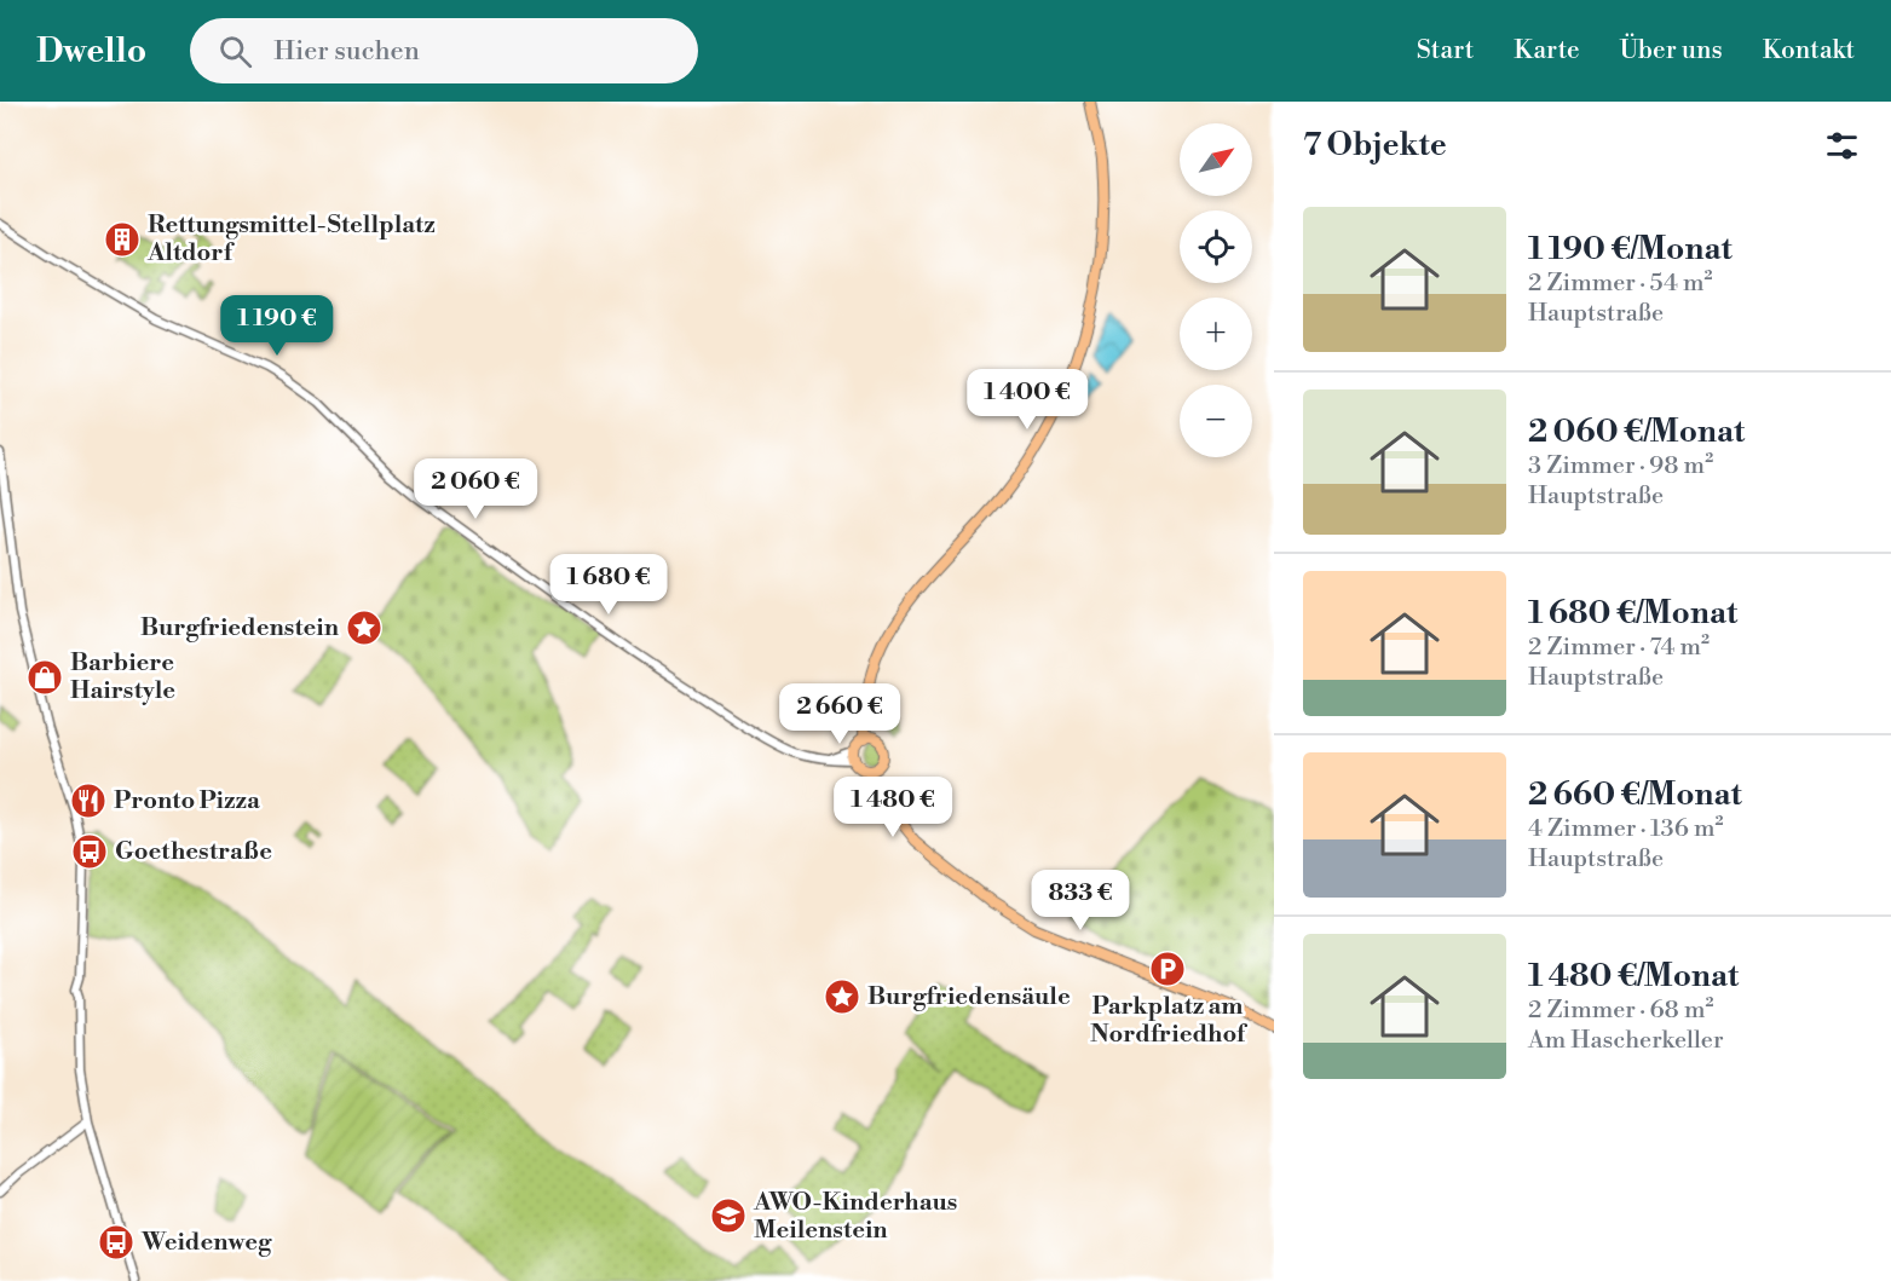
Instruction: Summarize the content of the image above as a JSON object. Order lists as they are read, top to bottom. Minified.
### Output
{"places":{"building":["Rettungsmittel-Stellplatz Altdorf"],"place":["Burgfriedenstein","Burgfriedensäule"],"shop":["Barbiere Hairstyle"],"restaurant":["Pronto Pizza"],"bus stop":["Goethestraße","Weidenweg"],"parking":["Parkplatz am Nordfriedhof"],"school or university":["AWO-Kinderhaus Meilenstein"]},"north":"top right","page":{"header":"Dwello","search":"Hier suchen","nav":["Start","Karte","Über uns","Kontakt"],"heading":"7 Objekte","map_buttons":["+","−"],"list":[{"name":"1 190 €/Monat","note":"2 Zimmer · 54 m² · Hauptstraße"},{"name":"2 060 €/Monat","note":"3 Zimmer · 98 m² · Hauptstraße"},{"name":"1 680 €/Monat","note":"2 Zimmer · 74 m² · Hauptstraße"},{"name":"2 660 €/Monat","note":"4 Zimmer · 136 m² · Hauptstraße"},{"name":"1 480 €/Monat","note":"2 Zimmer · 68 m² · Am Hascherkeller"}],"price":["1 190 €","1 400 €","2 060 €","1 680 €","2 660 €","1 480 €","833 €"]}}
